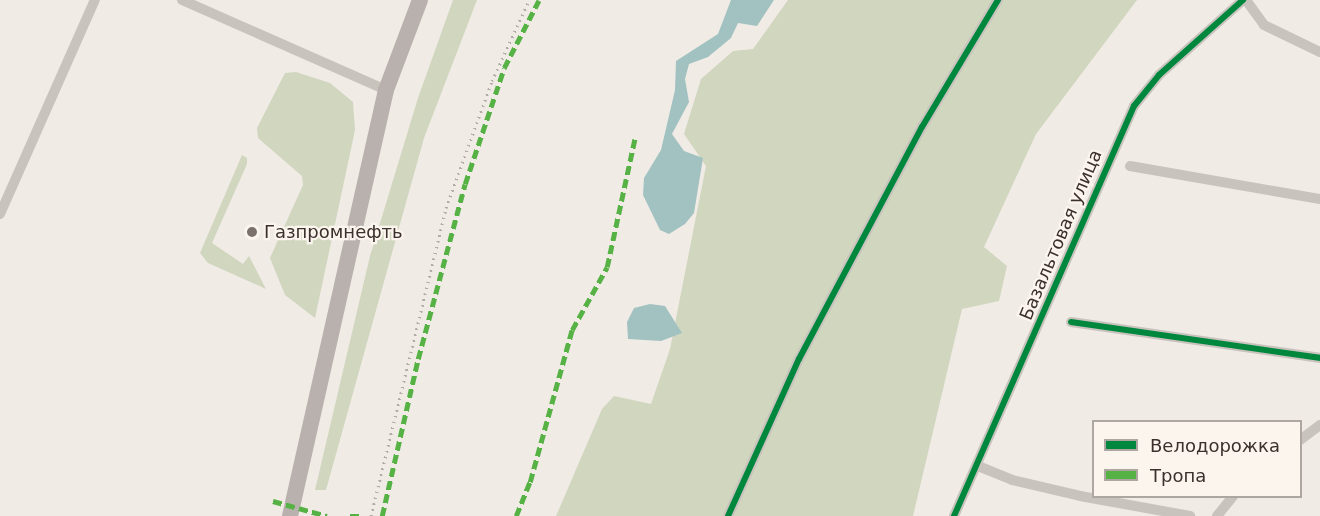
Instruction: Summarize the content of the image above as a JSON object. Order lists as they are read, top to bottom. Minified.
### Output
{"streets":{"street":["Базальтовая улица"]},"places":["Газпромнефть"],"legend":["Велодорожка","Тропа"]}
